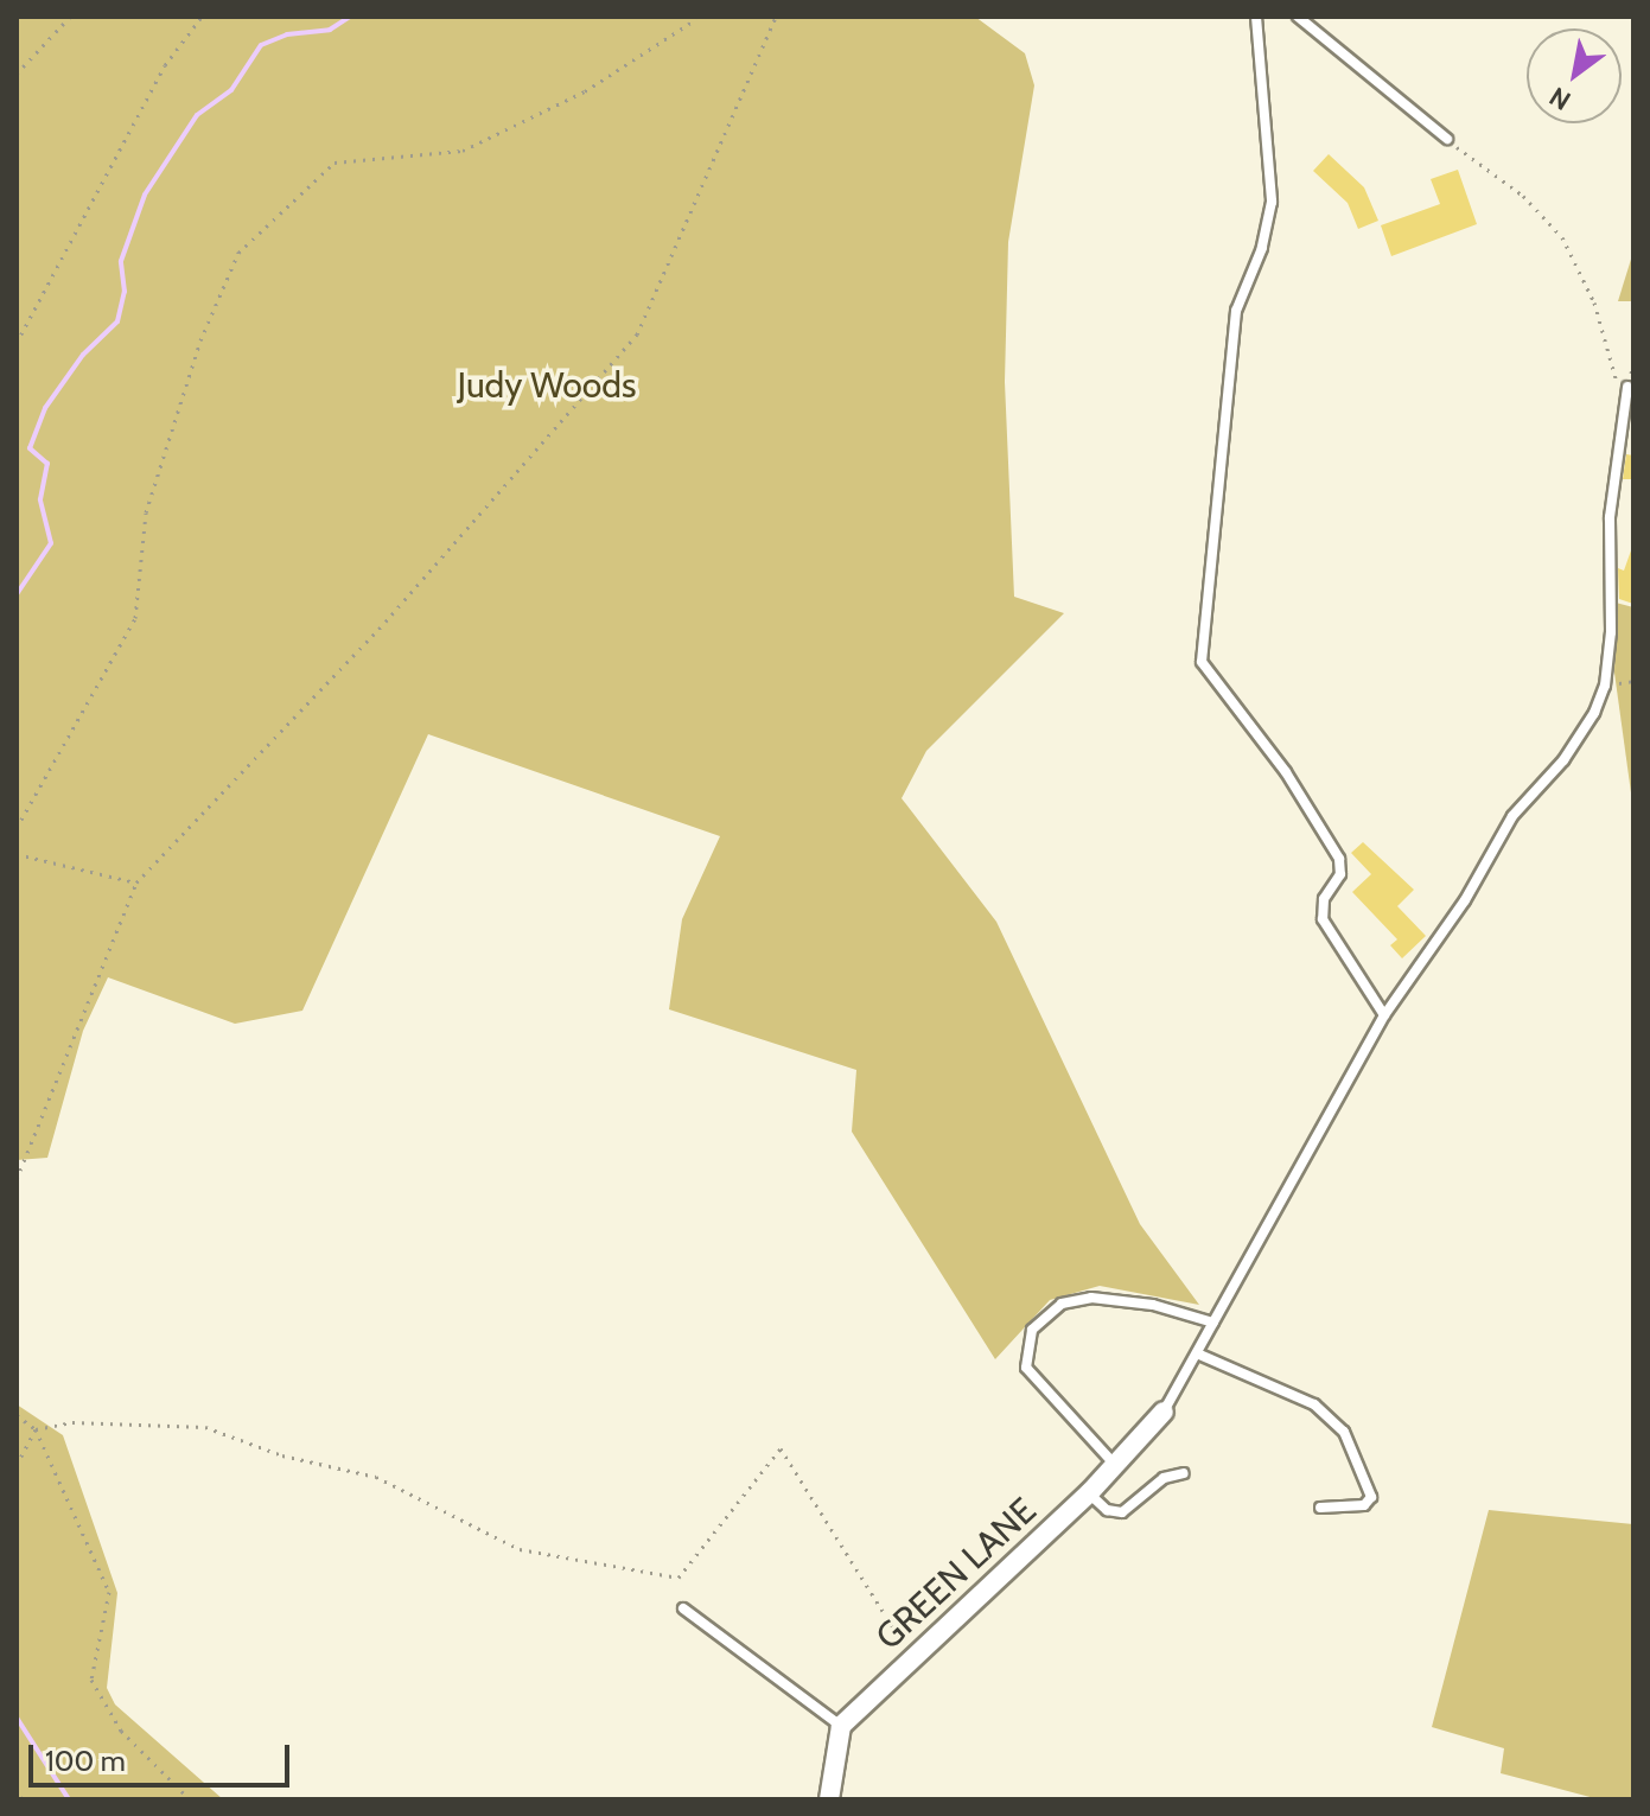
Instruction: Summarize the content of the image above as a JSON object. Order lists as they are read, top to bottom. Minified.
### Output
{"streets":{"street":["GREEN LANE"]},"parks":["Judy Woods"],"scale_bar":"100 m","north":"bottom left"}
